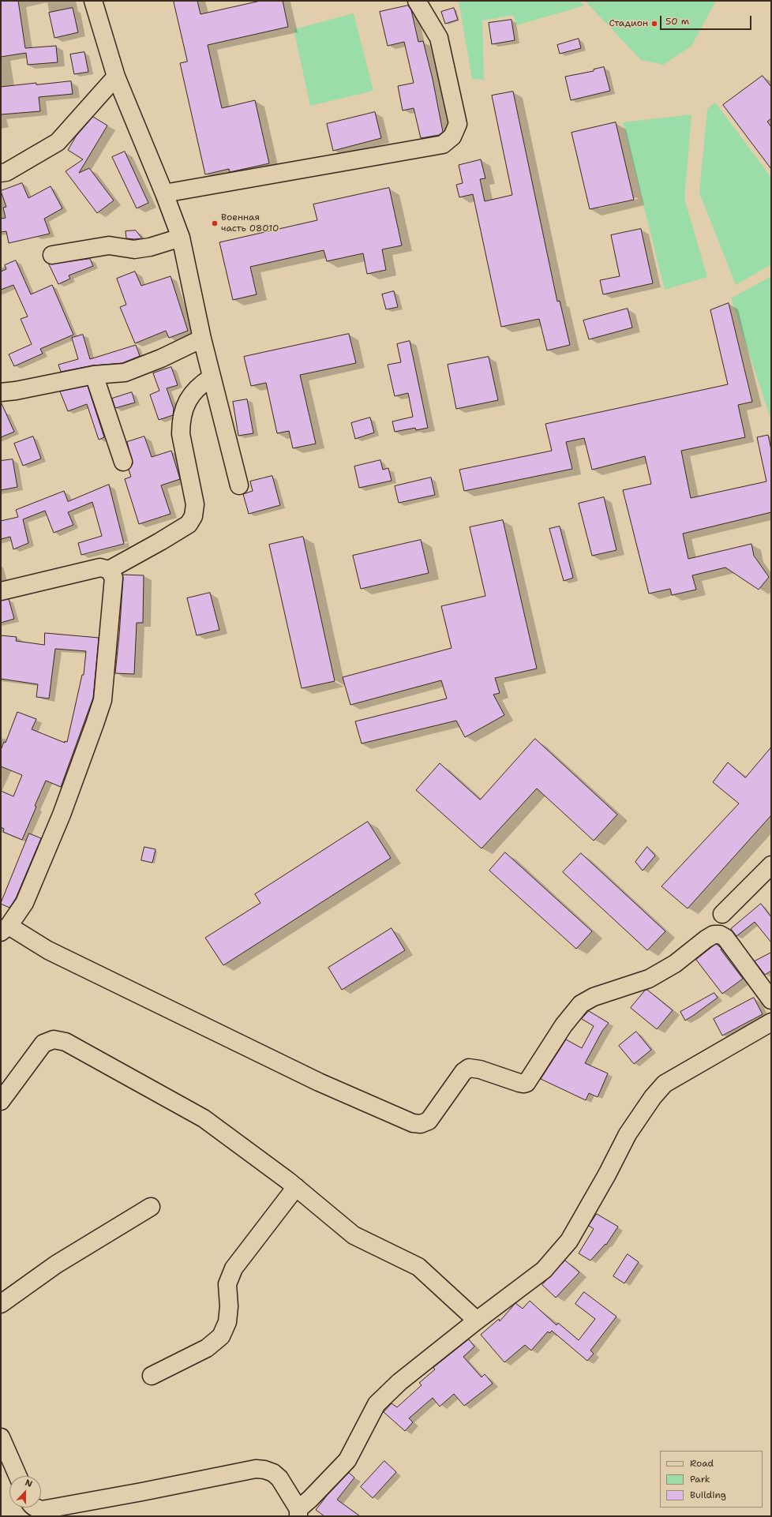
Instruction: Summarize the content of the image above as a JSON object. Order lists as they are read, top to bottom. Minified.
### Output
{"places":["Стадион","Военная часть 08010"],"legend":["Road","Park","Building"],"scale_bar":"50 m","north":"top"}
